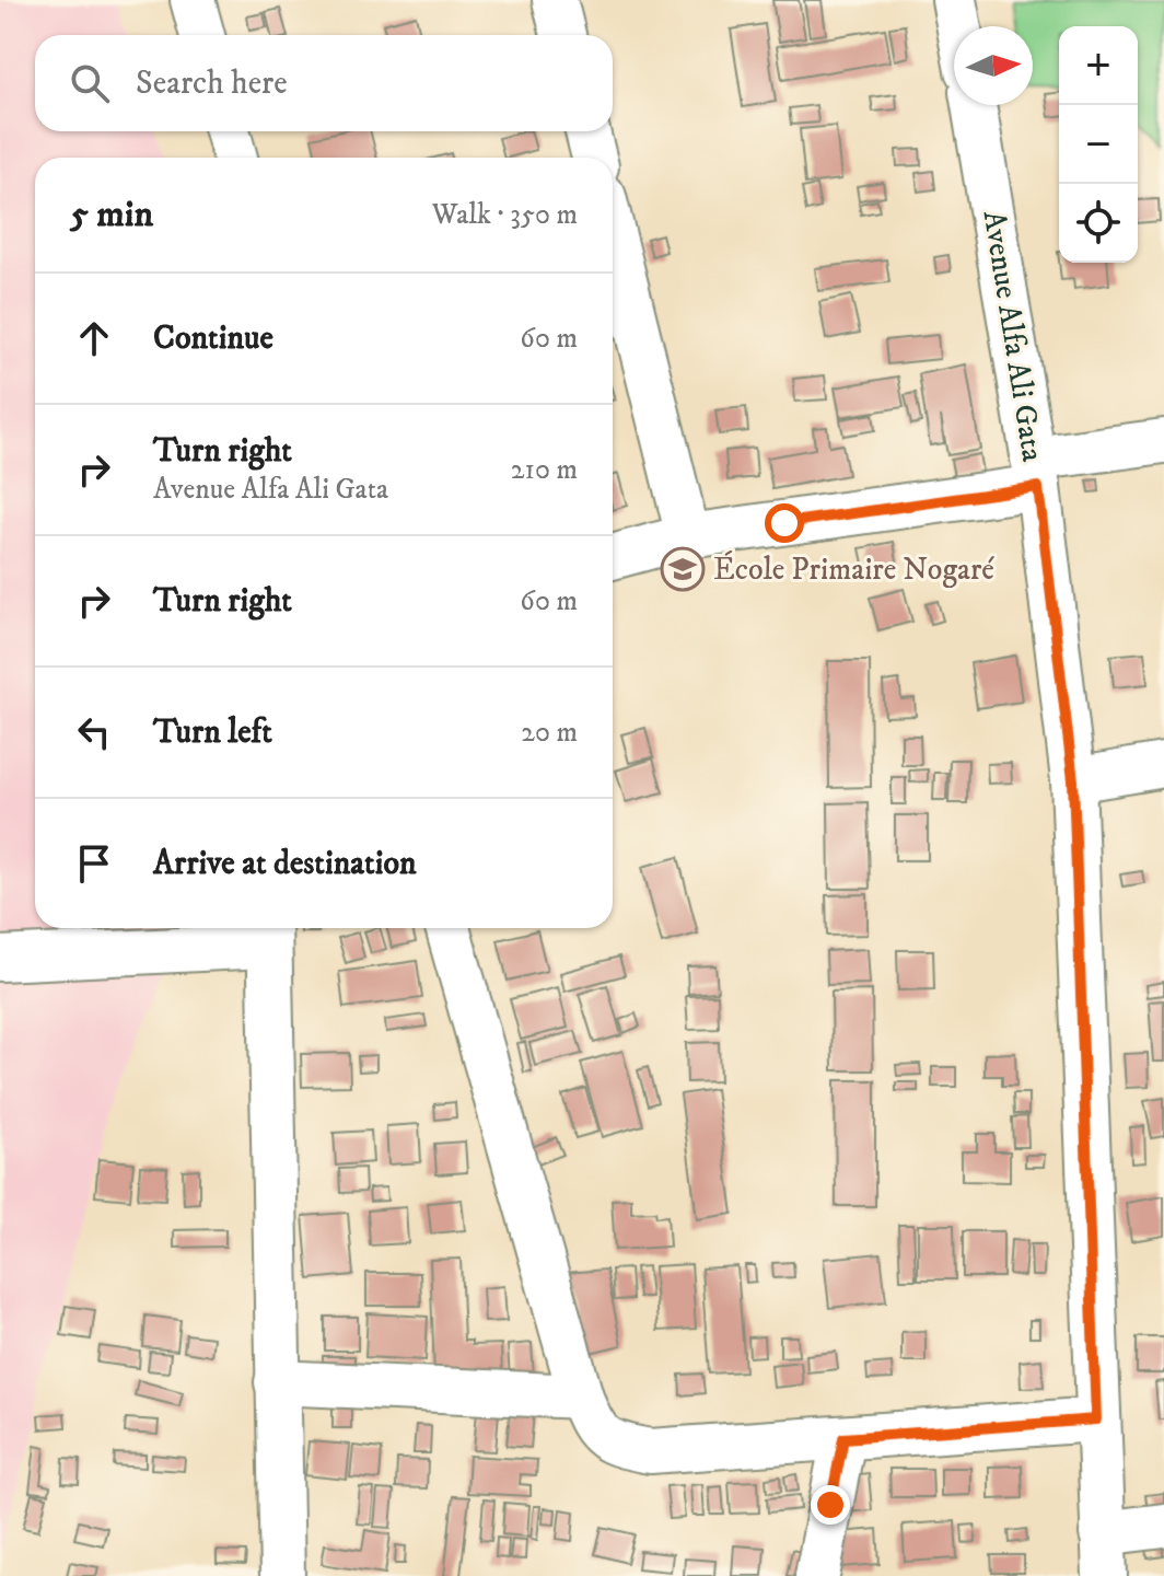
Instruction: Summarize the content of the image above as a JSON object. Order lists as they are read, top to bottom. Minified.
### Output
{"streets":{"street":["Avenue Alfa Ali Gata"]},"places":{"school or university":["École Primaire Nogaré"]},"north":"right","page":{"map_buttons":["+","−"],"search":"Search here","heading":["5 min","Walk · 350 m"],"list":[["Continue","60 m"],["Turn right","Avenue Alfa Ali Gata","210 m"],["Turn right","60 m"],["Turn left","20 m"],"Arrive at destination"]}}
